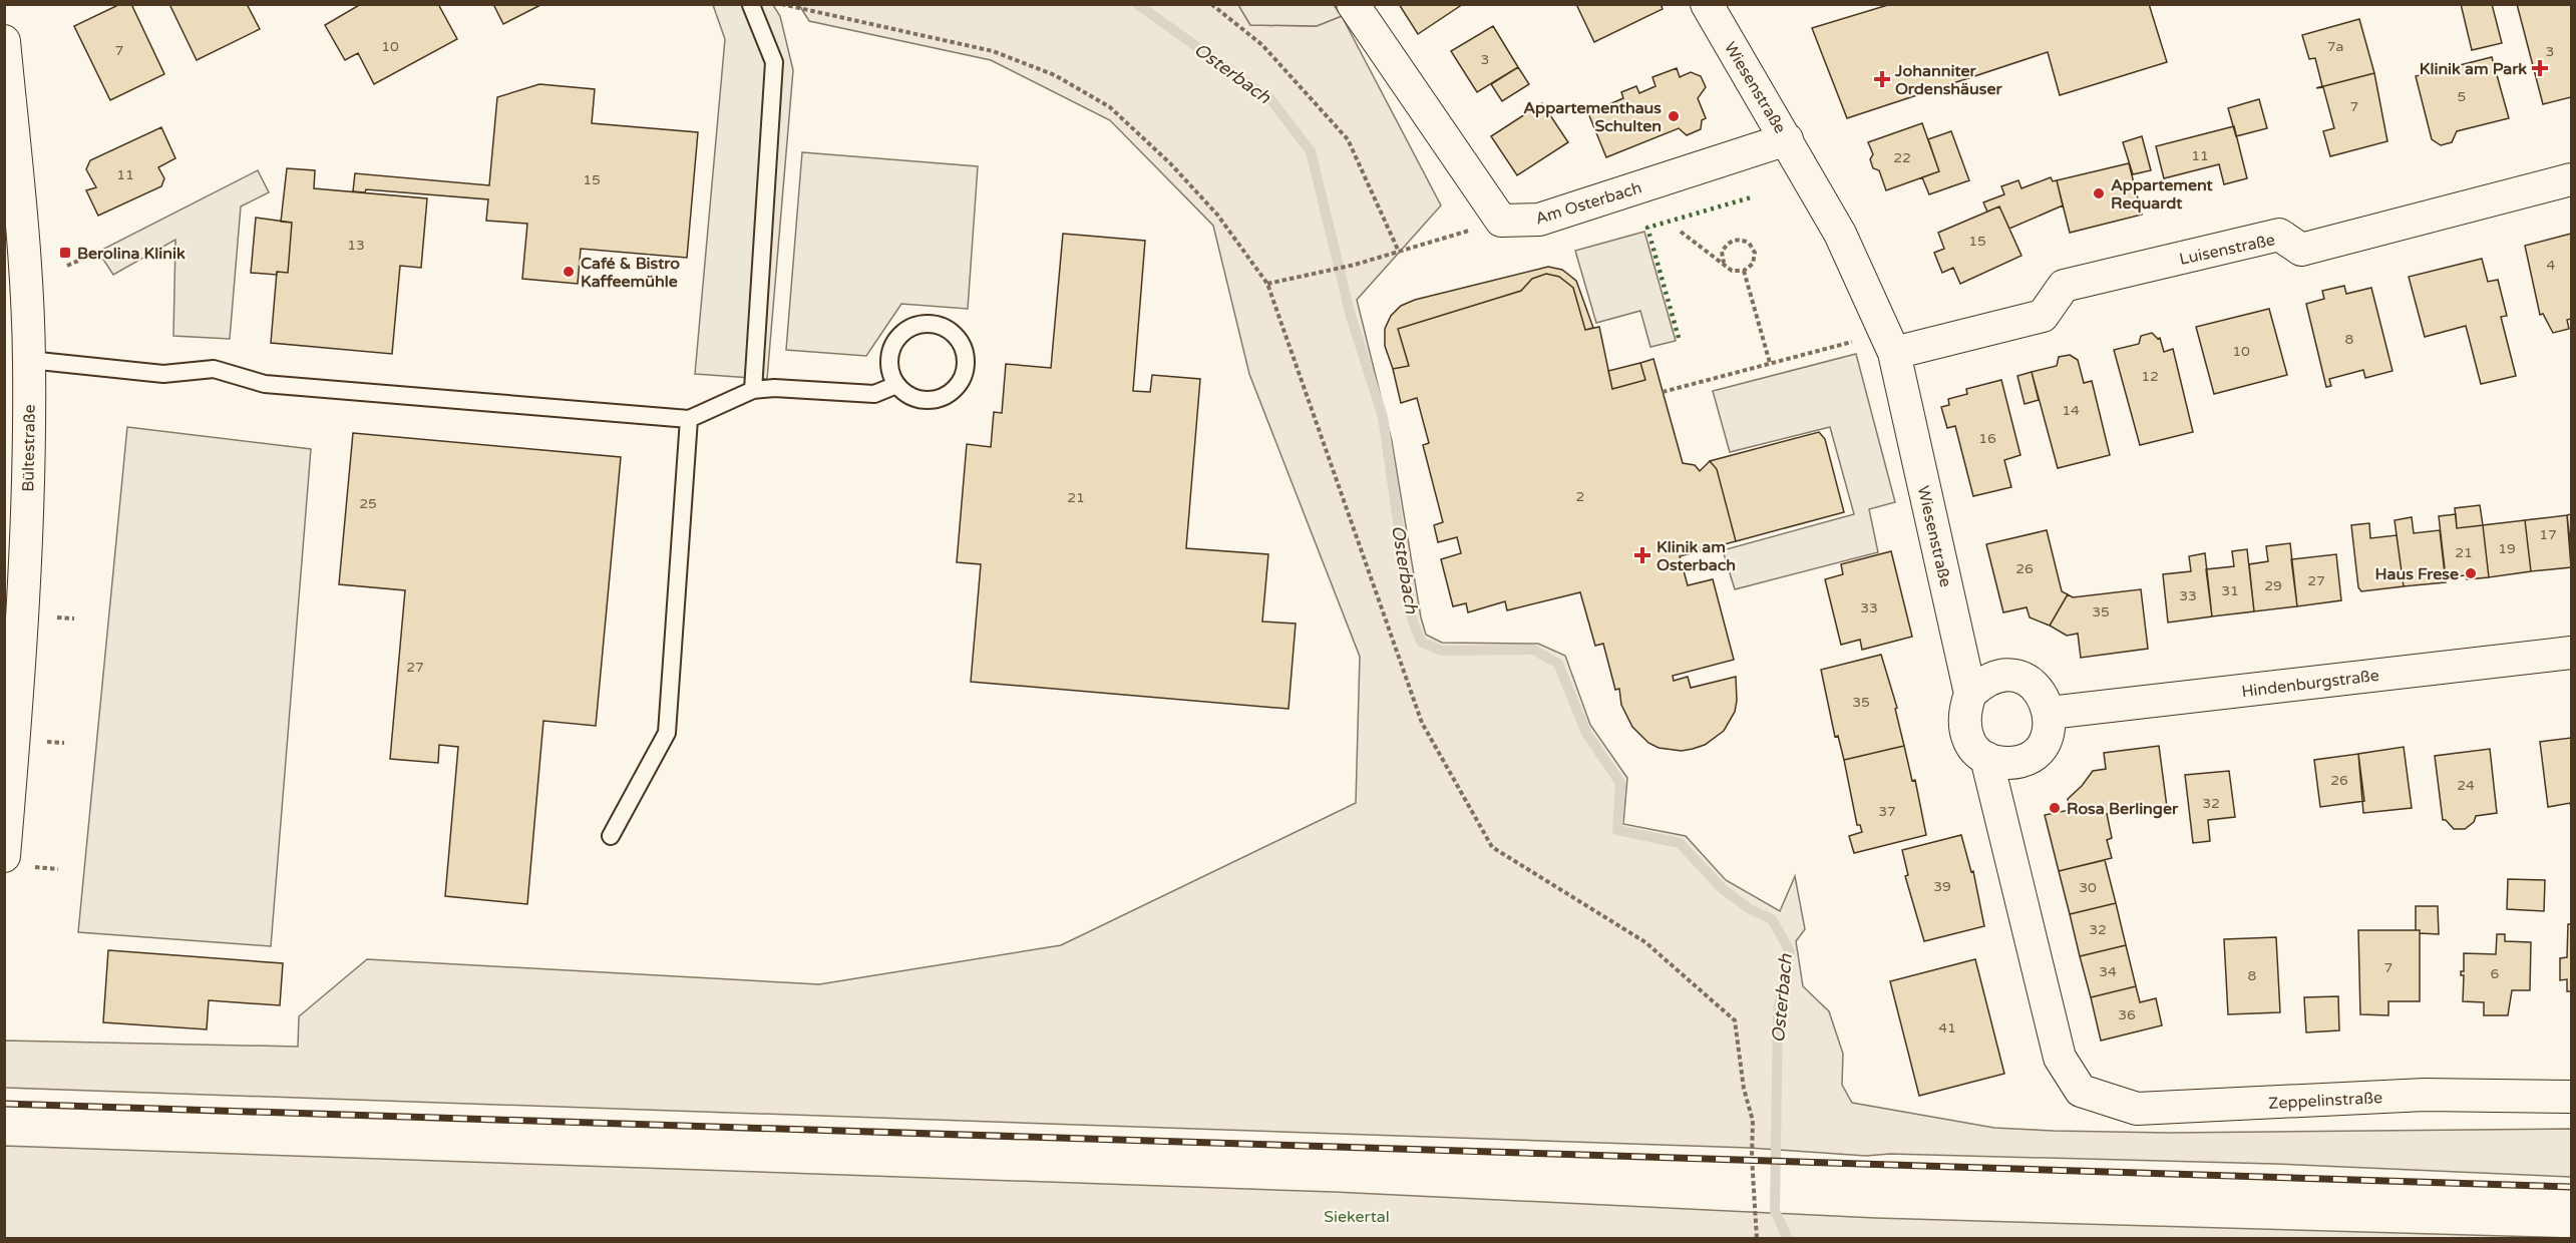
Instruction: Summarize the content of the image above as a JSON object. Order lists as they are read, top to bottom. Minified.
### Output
{"streets":{"street":["Wiesenstraße","Am Osterbach","Luisenstraße","Bültestraße","Hindenburgstraße","Zeppelinstraße"]},"crossings":[["Wiesenstraße","Am Osterbach"],["Wiesenstraße","Luisenstraße"],["Wiesenstraße","Hindenburgstraße"],["Wiesenstraße","Zeppelinstraße"]],"water":["Osterbach"],"parks":["Siekertal"],"places":{"health":["Klinik am Park","Johanniter Ordenshäuser","Klinik am Osterbach"],"other":["Appartementhaus Schulten","Appartement Requardt","Café & Bistro Kaffeemühle","Haus Frese","Rosa Berlinger"],"transit":["Berolina Klinik"]},"house_numbers":["10","7a","7","3","3","5","7","11","22","11","15","15","13","4","8","10","12","14","16","2","21","25","17","19","21","26","27","29","31","33","33","35","27","35","26","24","32","37","39","30","32","7","34","6","8","36","41"]}
